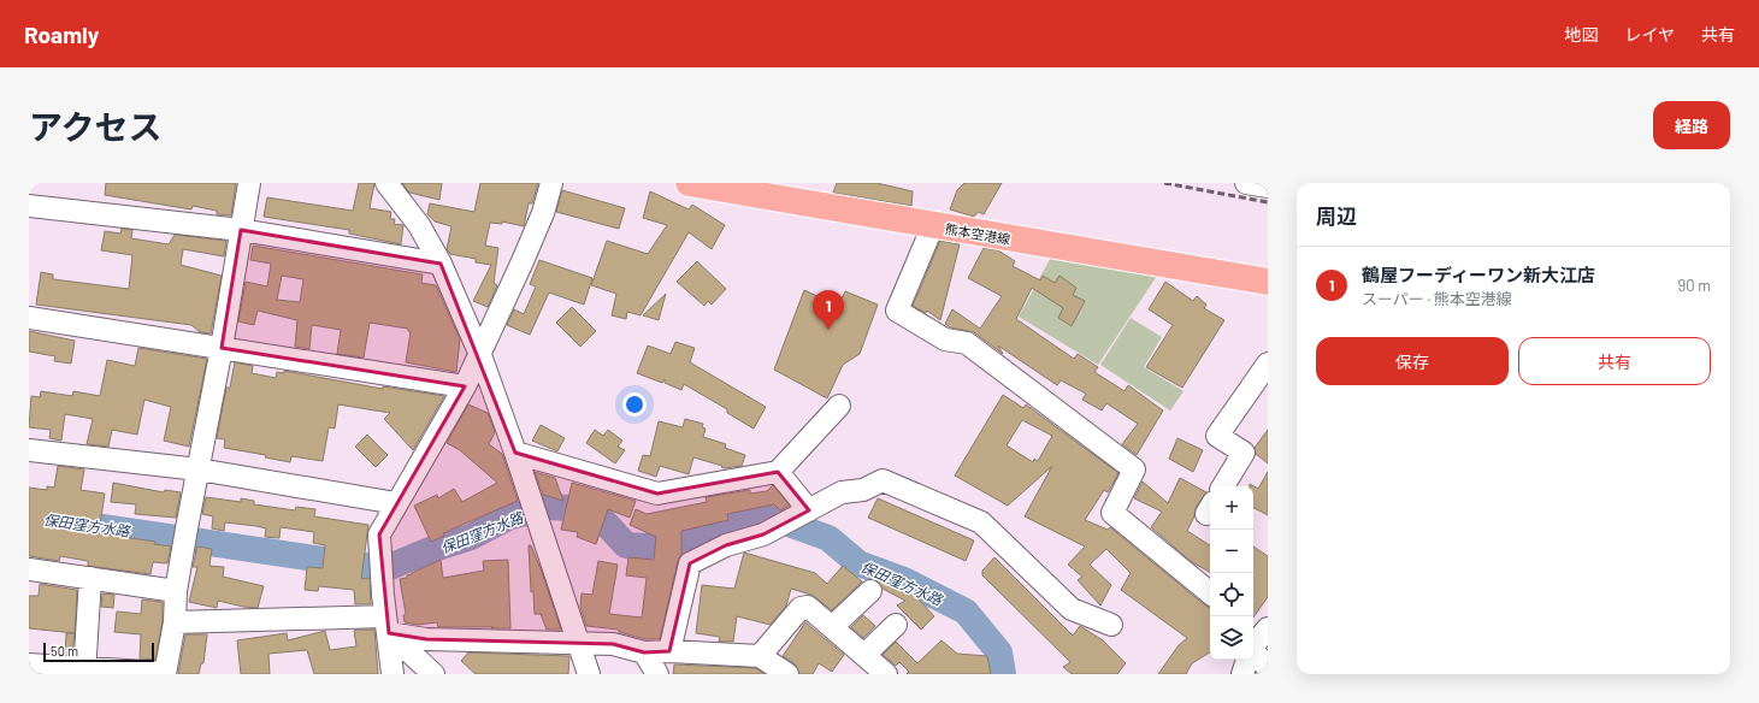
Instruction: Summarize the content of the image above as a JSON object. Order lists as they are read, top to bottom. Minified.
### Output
{"streets":{"main road":["熊本空港線"]},"water":["保田窪方水路"],"scale_bar":"50 m","page":{"header":"Roamly","nav":["地図","レイヤ","共有"],"title":"アクセス","buttons":["経路",["保存","共有"]],"heading":"周辺","list":[{"mark":"1","name":"鶴屋フーディーワン新大江店","note":"スーパー · 熊本空港線","value":"90 m"}],"pins":"1","map_buttons":["+","−"],"scale":"50 m"}}
